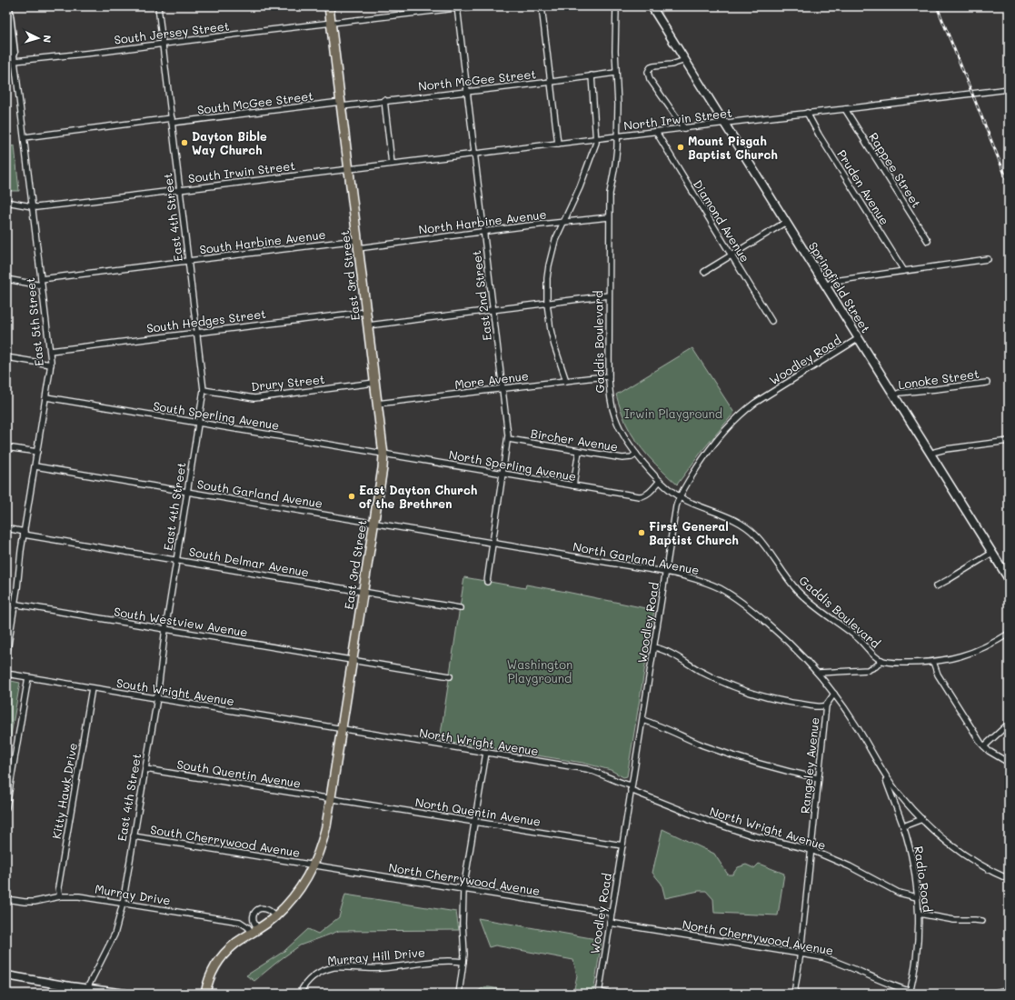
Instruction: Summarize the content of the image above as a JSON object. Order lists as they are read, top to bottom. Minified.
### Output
{"streets":{"main road":["East 3rd Street","Springfield Street","East 5th Street"],"street":["South Jersey Street","North McGee Street","South McGee Street","North Irwin Street","Rappee Street","South Irwin Street","Pruden Avenue","East 4th Street","Diamond Avenue","North Harbine Avenue","South Harbine Avenue","East 2nd Street","South Hedges Street","Gaddis Boulevard","Woodley Road","Lonoke Street","More Avenue","Drury Street","South Sperling Avenue","Bircher Avenue","North Sperling Avenue","South Garland Avenue","North Garland Avenue","South Delmar Avenue","South Westview Avenue","South Wright Avenue","North Wright Avenue","Rangeley Avenue","South Quentin Avenue","Kitty Hawk Drive","North Quentin Avenue","South Cherrywood Avenue","North Cherrywood Avenue","Radio Road","Murray Drive","Murray Hill Drive"]},"crossings":[["South Jersey Street","East 4th Street"],["South Jersey Street","East 3rd Street"],["South Jersey Street","East 2nd Street"],["South Jersey Street","East 5th Street"],["North McGee Street","South McGee Street"],["North McGee Street","East 3rd Street"],["North McGee Street","East 2nd Street"],["North McGee Street","Gaddis Boulevard"],["South McGee Street","East 4th Street"],["South McGee Street","East 3rd Street"],["South McGee Street","East 5th Street"],["North Irwin Street","Rappee Street"],["North Irwin Street","South Irwin Street"],["North Irwin Street","Pruden Avenue"],["North Irwin Street","Diamond Avenue"],["North Irwin Street","East 3rd Street"],["North Irwin Street","Springfield Street"],["North Irwin Street","East 2nd Street"],["North Irwin Street","Gaddis Boulevard"],["South Irwin Street","East 4th Street"],["South Irwin Street","East 3rd Street"],["South Irwin Street","East 5th Street"],["East 4th Street","South Harbine Avenue"],["East 4th Street","South Hedges Street"],["East 4th Street","Drury Street"],["East 4th Street","South Sperling Avenue"],["East 4th Street","South Garland Avenue"],["East 4th Street","South Delmar Avenue"],["East 4th Street","South Westview Avenue"],["East 4th Street","South Wright Avenue"],["East 4th Street","South Quentin Avenue"],["East 4th Street","South Cherrywood Avenue"],["East 4th Street","Murray Drive"],["North Harbine Avenue","South Harbine Avenue"],["North Harbine Avenue","East 3rd Street"],["North Harbine Avenue","East 2nd Street"],["North Harbine Avenue","Gaddis Boulevard"],["South Harbine Avenue","East 3rd Street"],["South Harbine Avenue","East 5th Street"],["East 3rd Street","South Hedges Street"],["East 3rd Street","More Avenue"],["East 3rd Street","Drury Street"],["East 3rd Street","South Sperling Avenue"],["East 3rd Street","North Sperling Avenue"],["East 3rd Street","South Garland Avenue"],["East 3rd Street","North Garland Avenue"],["East 3rd Street","South Delmar Avenue"],["East 3rd Street","South Westview Avenue"],["East 3rd Street","South Wright Avenue"],["East 3rd Street","North Wright Avenue"],["East 3rd Street","South Quentin Avenue"],["East 3rd Street","North Quentin Avenue"],["East 3rd Street","South Cherrywood Avenue"],["East 3rd Street","North Cherrywood Avenue"],["East 3rd Street","Murray Drive"],["Springfield Street","Woodley Road"],["Springfield Street","Lonoke Street"],["East 2nd Street","More Avenue"],["East 2nd Street","Bircher Avenue"],["East 2nd Street","North Sperling Avenue"],["East 2nd Street","North Garland Avenue"],["South Hedges Street","East 5th Street"],["East 5th Street","South Sperling Avenue"],["East 5th Street","South Garland Avenue"],["East 5th Street","South Delmar Avenue"],["East 5th Street","South Westview Avenue"],["Gaddis Boulevard","Woodley Road"],["Gaddis Boulevard","More Avenue"],["Gaddis Boulevard","Bircher Avenue"],["Gaddis Boulevard","North Sperling Avenue"],["Woodley Road","North Garland Avenue"],["Woodley Road","North Wright Avenue"],["Woodley Road","North Quentin Avenue"],["Woodley Road","North Cherrywood Avenue"],["South Sperling Avenue","North Sperling Avenue"],["South Garland Avenue","North Garland Avenue"],["North Garland Avenue","Rangeley Avenue"],["North Garland Avenue","Radio Road"],["South Wright Avenue","North Wright Avenue"],["South Wright Avenue","Kitty Hawk Drive"],["North Wright Avenue","Rangeley Avenue"],["North Wright Avenue","Radio Road"],["Rangeley Avenue","North Cherrywood Avenue"],["South Quentin Avenue","North Quentin Avenue"],["Kitty Hawk Drive","Murray Drive"],["South Cherrywood Avenue","North Cherrywood Avenue"],["North Cherrywood Avenue","Radio Road"]],"parks":["Irwin Playground","Washington Playground"],"places":["Dayton Bible Way Church","Mount Pisgah Baptist Church","East Dayton Church of the Brethren","First General Baptist Church"],"north":"right"}
